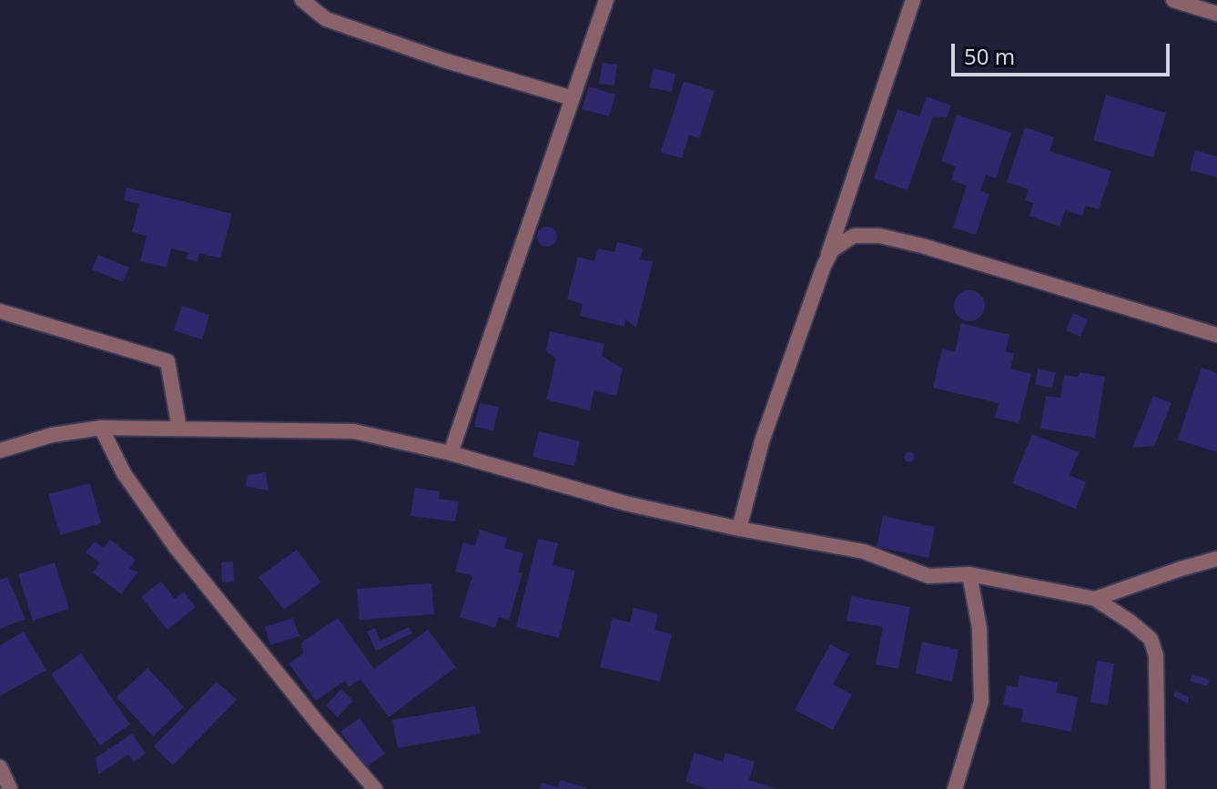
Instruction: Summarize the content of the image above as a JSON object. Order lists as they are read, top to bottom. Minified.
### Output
{"scale_bar":"50 m"}
